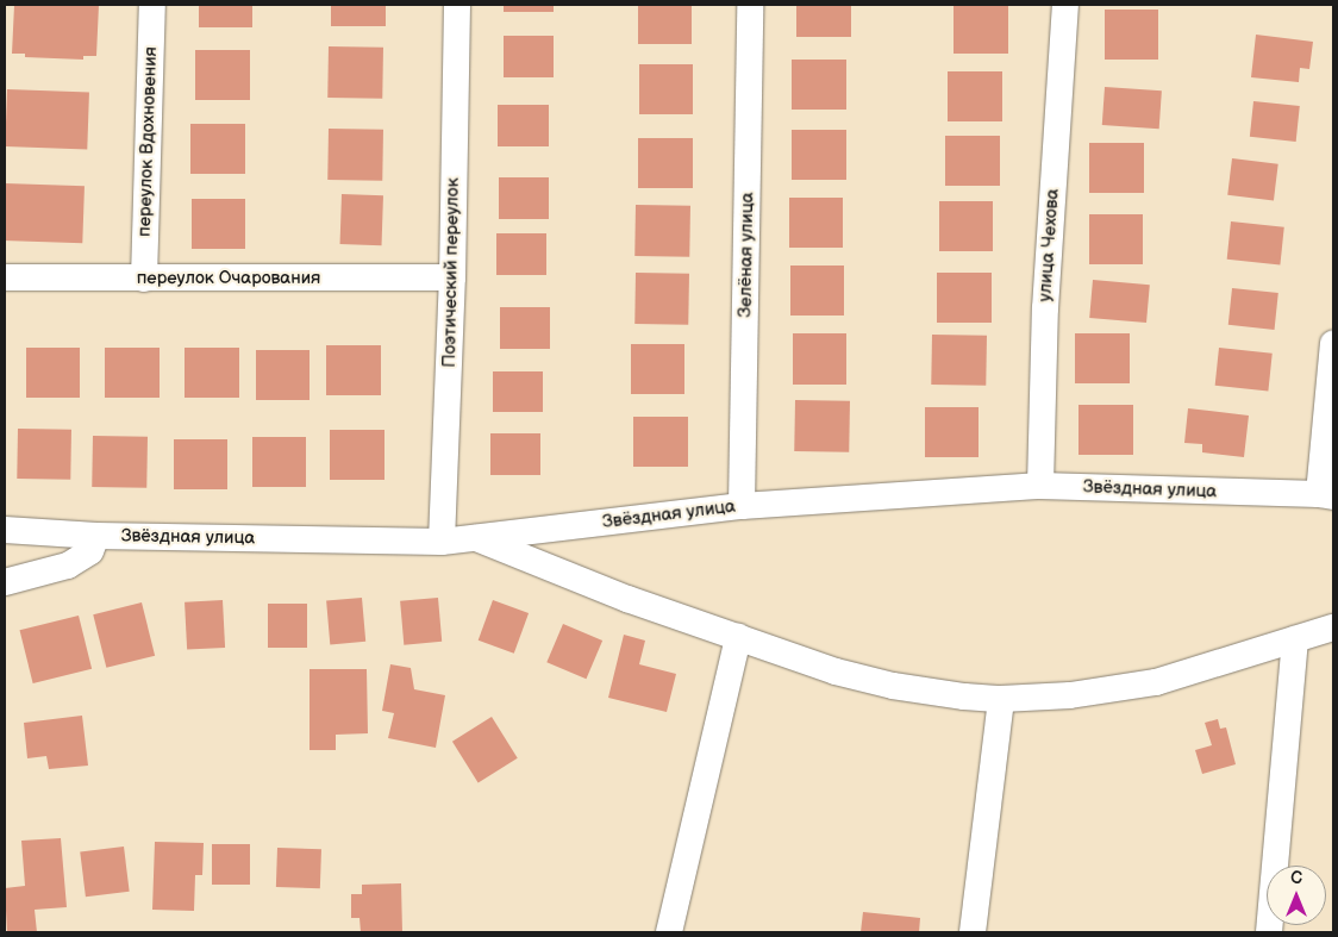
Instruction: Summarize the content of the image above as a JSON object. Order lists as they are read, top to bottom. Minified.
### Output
{"streets":{"street":["переулок Вдохновения","улица Чехова","Зелёная улица","Поэтический переулок","переулок Очарования","Звёздная улица"]},"crossings":[["переулок Вдохновения","переулок Очарования"],["улица Чехова","Звёздная улица"],["Зелёная улица","Звёздная улица"],["Поэтический переулок","переулок Очарования"],["Поэтический переулок","Звёздная улица"]],"north":"top"}
